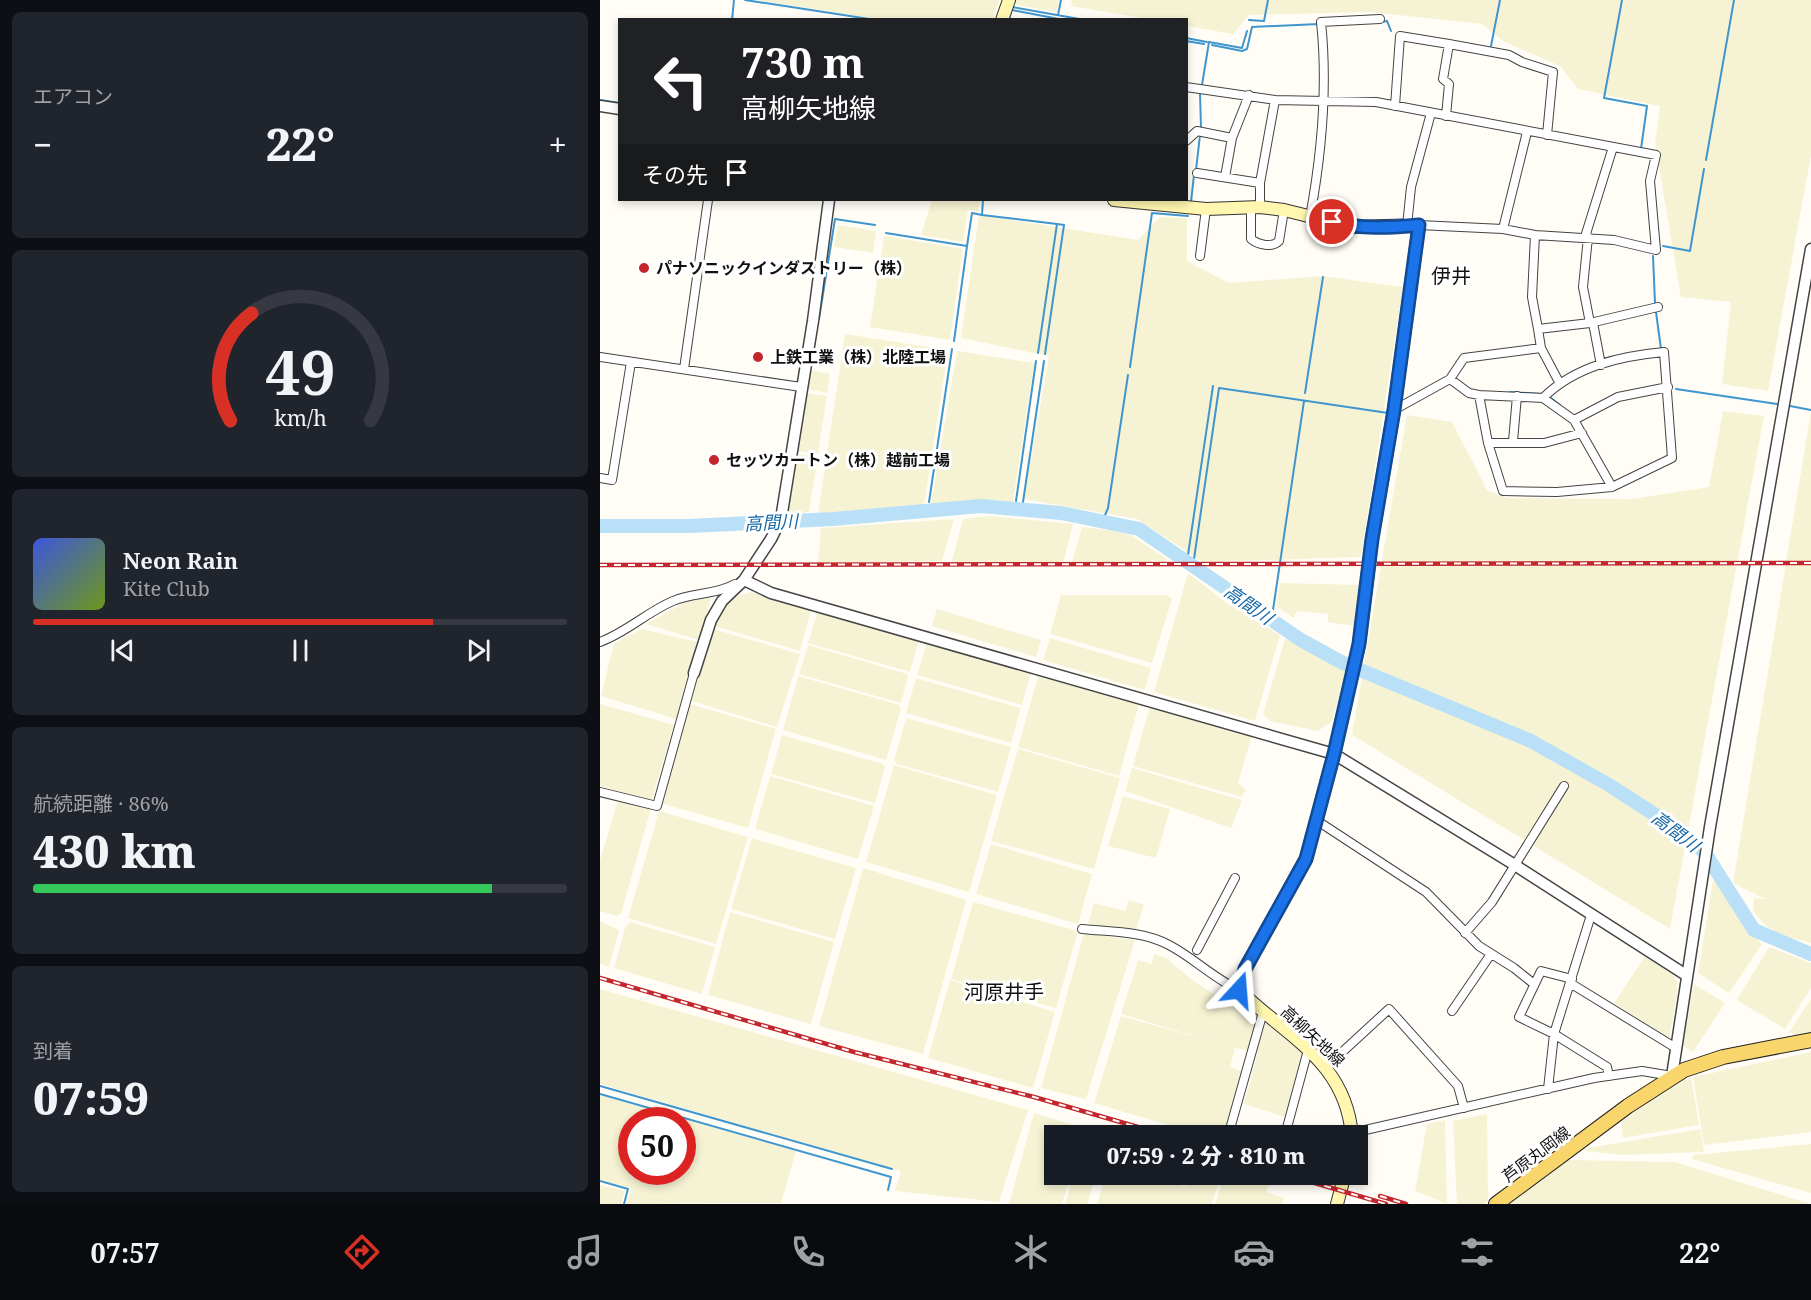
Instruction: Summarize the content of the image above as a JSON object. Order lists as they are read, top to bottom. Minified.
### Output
{"streets":{"main road":["高柳矢地線","芦原丸岡線"]},"districts":["伊井","河原井手"],"water":["高間川"],"places":["パナソニックインダストリー（株）","上鉄工業（株）北陸工場","セッツカートン（株）越前工場"],"page":{"tile":["エアコン",["航続距離 · 86%","430 km"],["到着","07:59"]],"turn":["730 m","高柳矢地線"],"heat":["−","22°","+"],"then":"その先","song":["Neon Rain","Kite Club"],"limit":"50","trip":"07:59 · 2 分 · 810 m","tabs":["07:57","22°"],"gauge":["49","km/h"]}}
